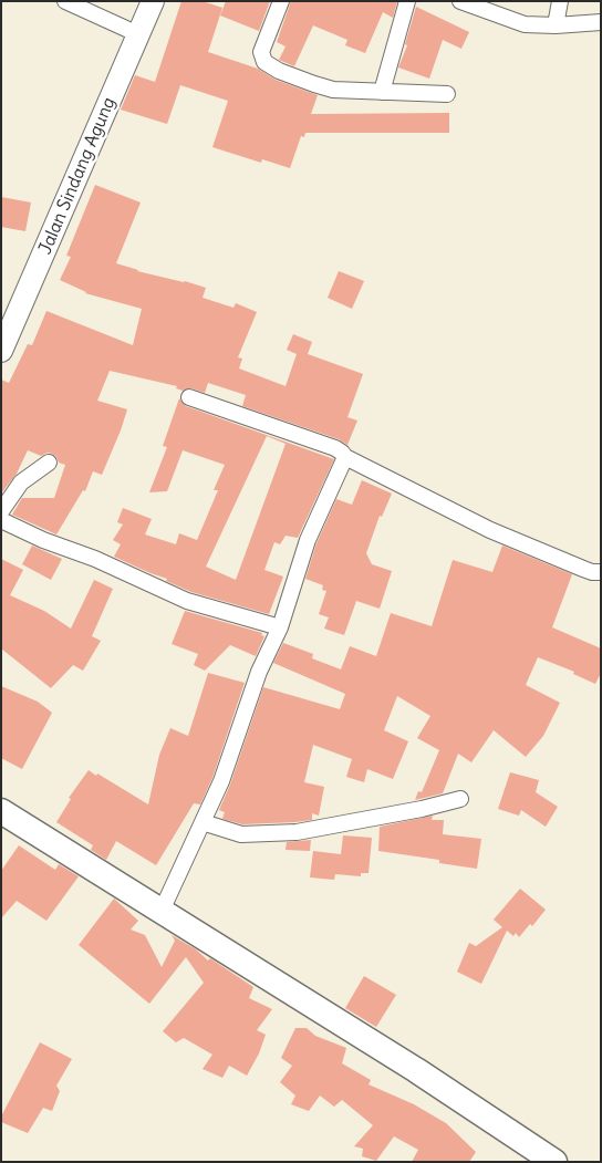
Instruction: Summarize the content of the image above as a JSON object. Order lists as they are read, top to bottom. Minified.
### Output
{"streets":{"main road":["Jalan Sindang Agung"]}}
